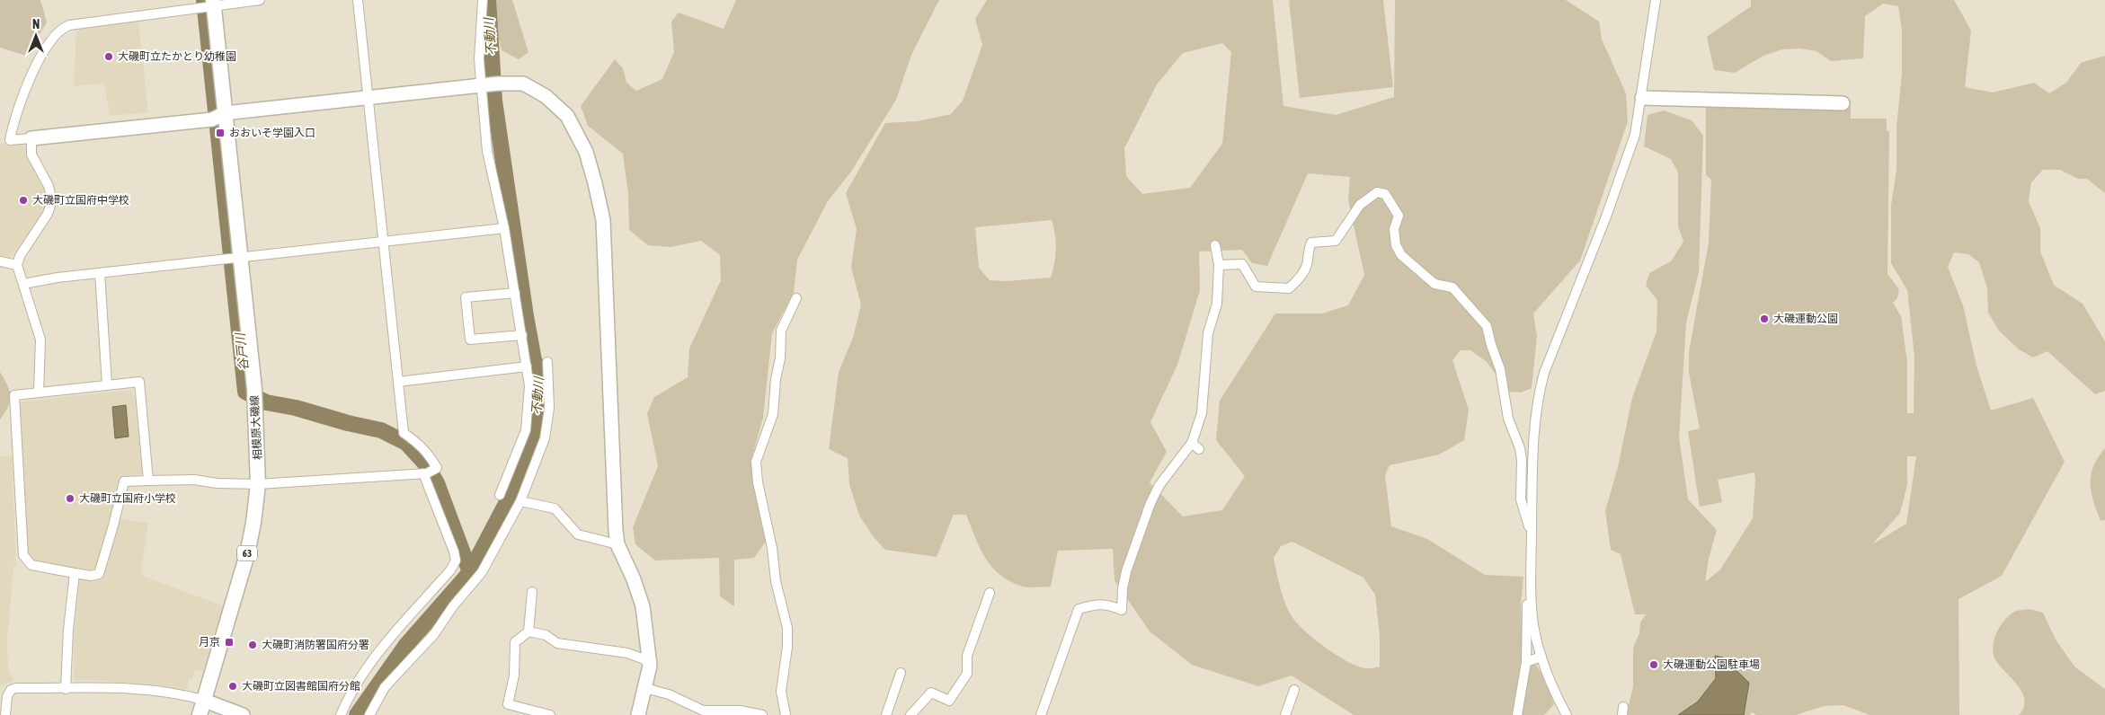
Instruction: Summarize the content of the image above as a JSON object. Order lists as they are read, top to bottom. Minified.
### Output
{"streets":{"main road":["相模原大磯線","63"]},"water":["不動川","谷戸川"],"places":{"other":["大磯町立たかとり幼稚園","大磯町立国府中学校","大磯運動公園","大磯町立国府小学校","大磯町消防署国府分署","大磯運動公園駐車場","大磯町立図書館国府分館"],"transit":["おおいそ学園入口","月京"]},"north":"top"}
